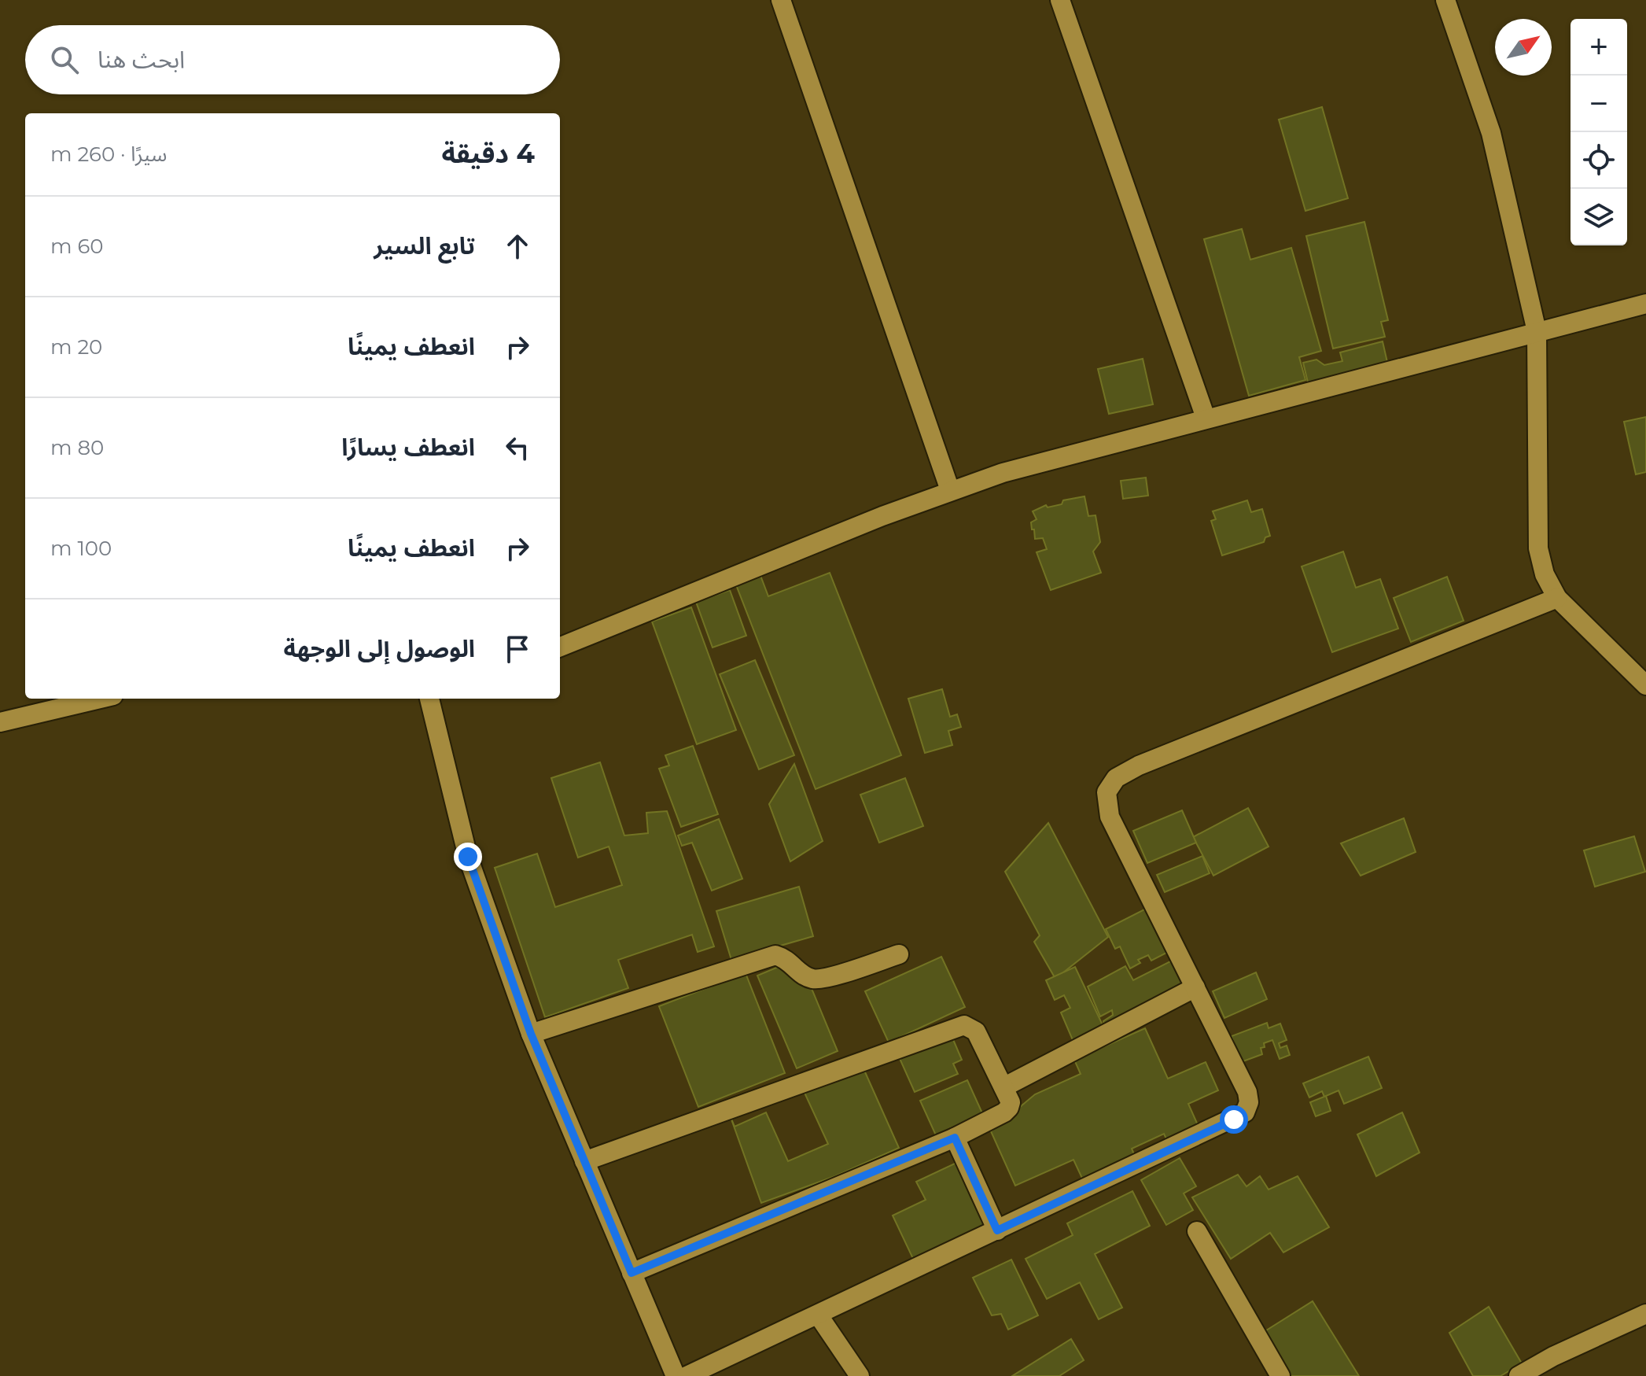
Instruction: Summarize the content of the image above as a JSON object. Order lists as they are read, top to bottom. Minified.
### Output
{"north":"top right","page":{"map_buttons":["+","−"],"search":"ابحث هنا","heading":["4 دقيقة","سيرًا · 260 m"],"list":[["تابع السير","60 m"],["انعطف يمينًا","20 m"],["انعطف يسارًا","80 m"],["انعطف يمينًا","100 m"],"الوصول إلى الوجهة"]}}
